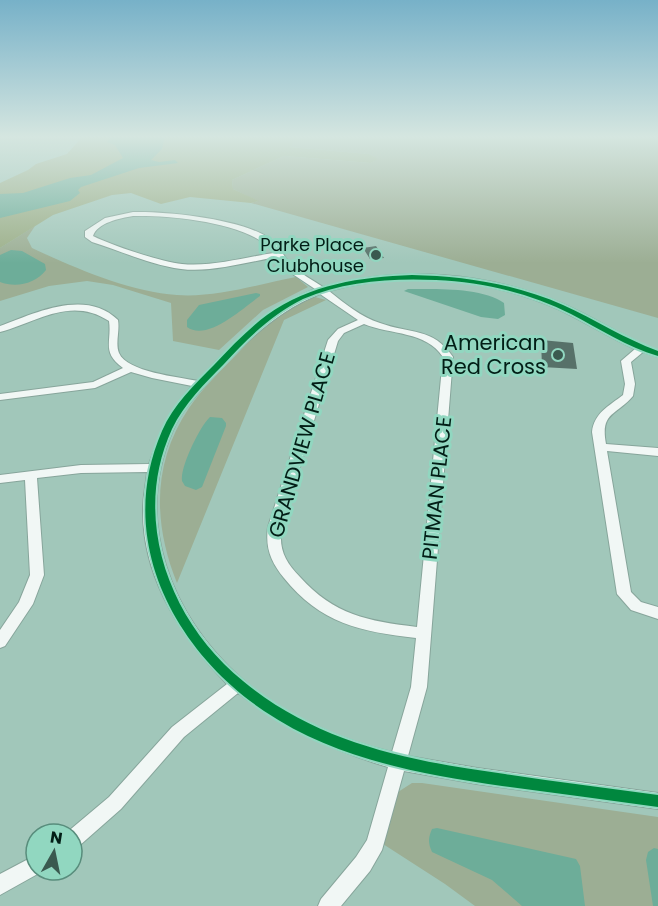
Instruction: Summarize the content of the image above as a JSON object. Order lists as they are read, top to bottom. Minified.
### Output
{"streets":{"street":["GRANDVIEW PLACE","PITMAN PLACE"]},"crossings":[["GRANDVIEW PLACE","PITMAN PLACE"]],"places":["Parke Place Clubhouse","American Red Cross"],"north":"top"}
